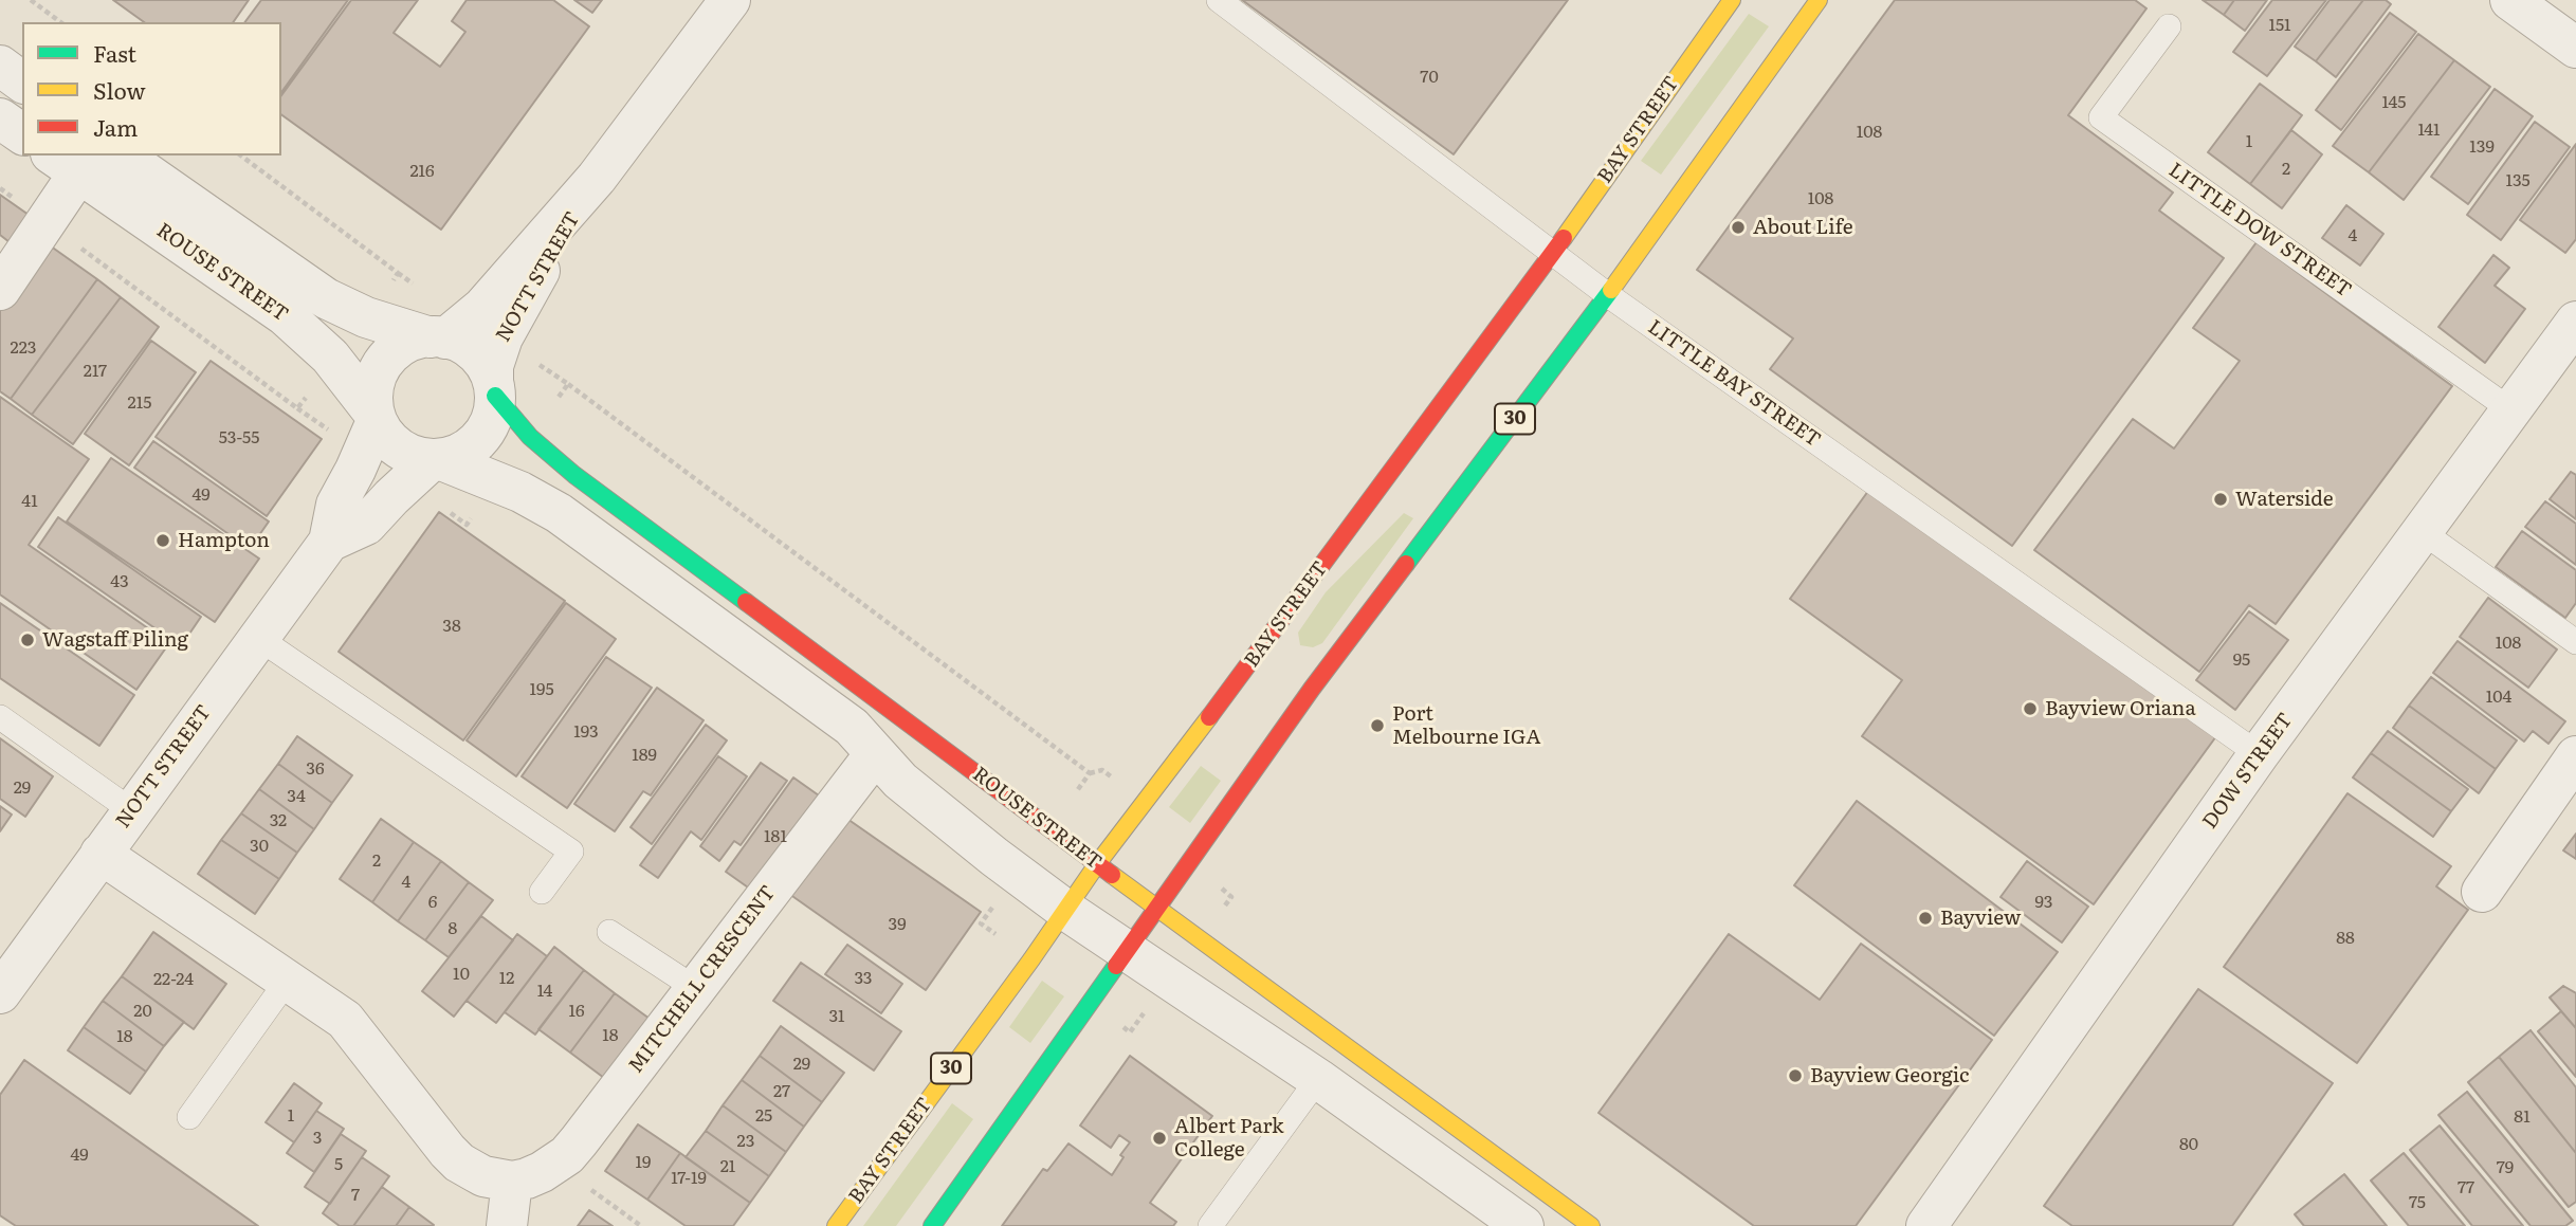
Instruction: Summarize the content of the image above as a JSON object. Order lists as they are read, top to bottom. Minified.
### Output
{"streets":{"main road":["BAY STREET","ROUSE STREET","30"],"street":["NOTT STREET","DOW STREET","MITCHELL CRESCENT"],"lane":["LITTLE DOW STREET","LITTLE BAY STREET"]},"crossings":[["BAY STREET","ROUSE STREET"],["BAY STREET","LITTLE BAY STREET"],["LITTLE DOW STREET","DOW STREET"],["ROUSE STREET","NOTT STREET"],["ROUSE STREET","30"],["LITTLE BAY STREET","30"],["LITTLE BAY STREET","DOW STREET"]],"places":["About Life","Waterside","Hampton","Wagstaff Piling","Bayview Oriana","Port Melbourne IGA","Bayview","Bayview Georgic","Albert Park College"],"house_numbers":["151","70","145","141","108","1","139","2","216","135","108","4","223","217","215","53-55","49","41","43","38","108","95","195","104","193","189","36","29","34","32","181","30","2","4","6","93","39","8","88","10","12","33","22-24","14","20","16","31","18","18","29","27","1","25","81","3","23","80","49","19","5","21","79","17-19","77","7","75"],"legend":["Fast","Slow","Jam"]}
